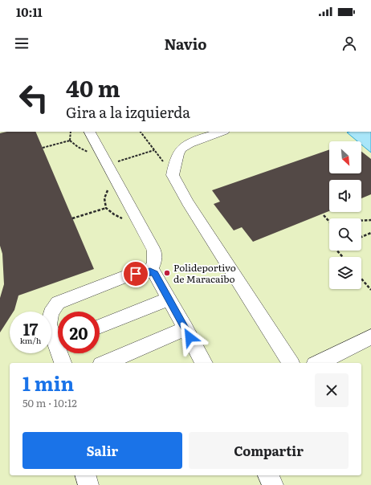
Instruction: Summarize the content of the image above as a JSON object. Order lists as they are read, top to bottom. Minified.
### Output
{"places":["Polideportivo de Maracaibo"],"north":"bottom right","page":{"status":"10:11","header":"Navio","turn":["40 m","Gira a la izquierda"],"speed":"17 km/h","limit":"20","heading":["1 min","50 m · 10:12"],"buttons":["Salir","Compartir"]}}
